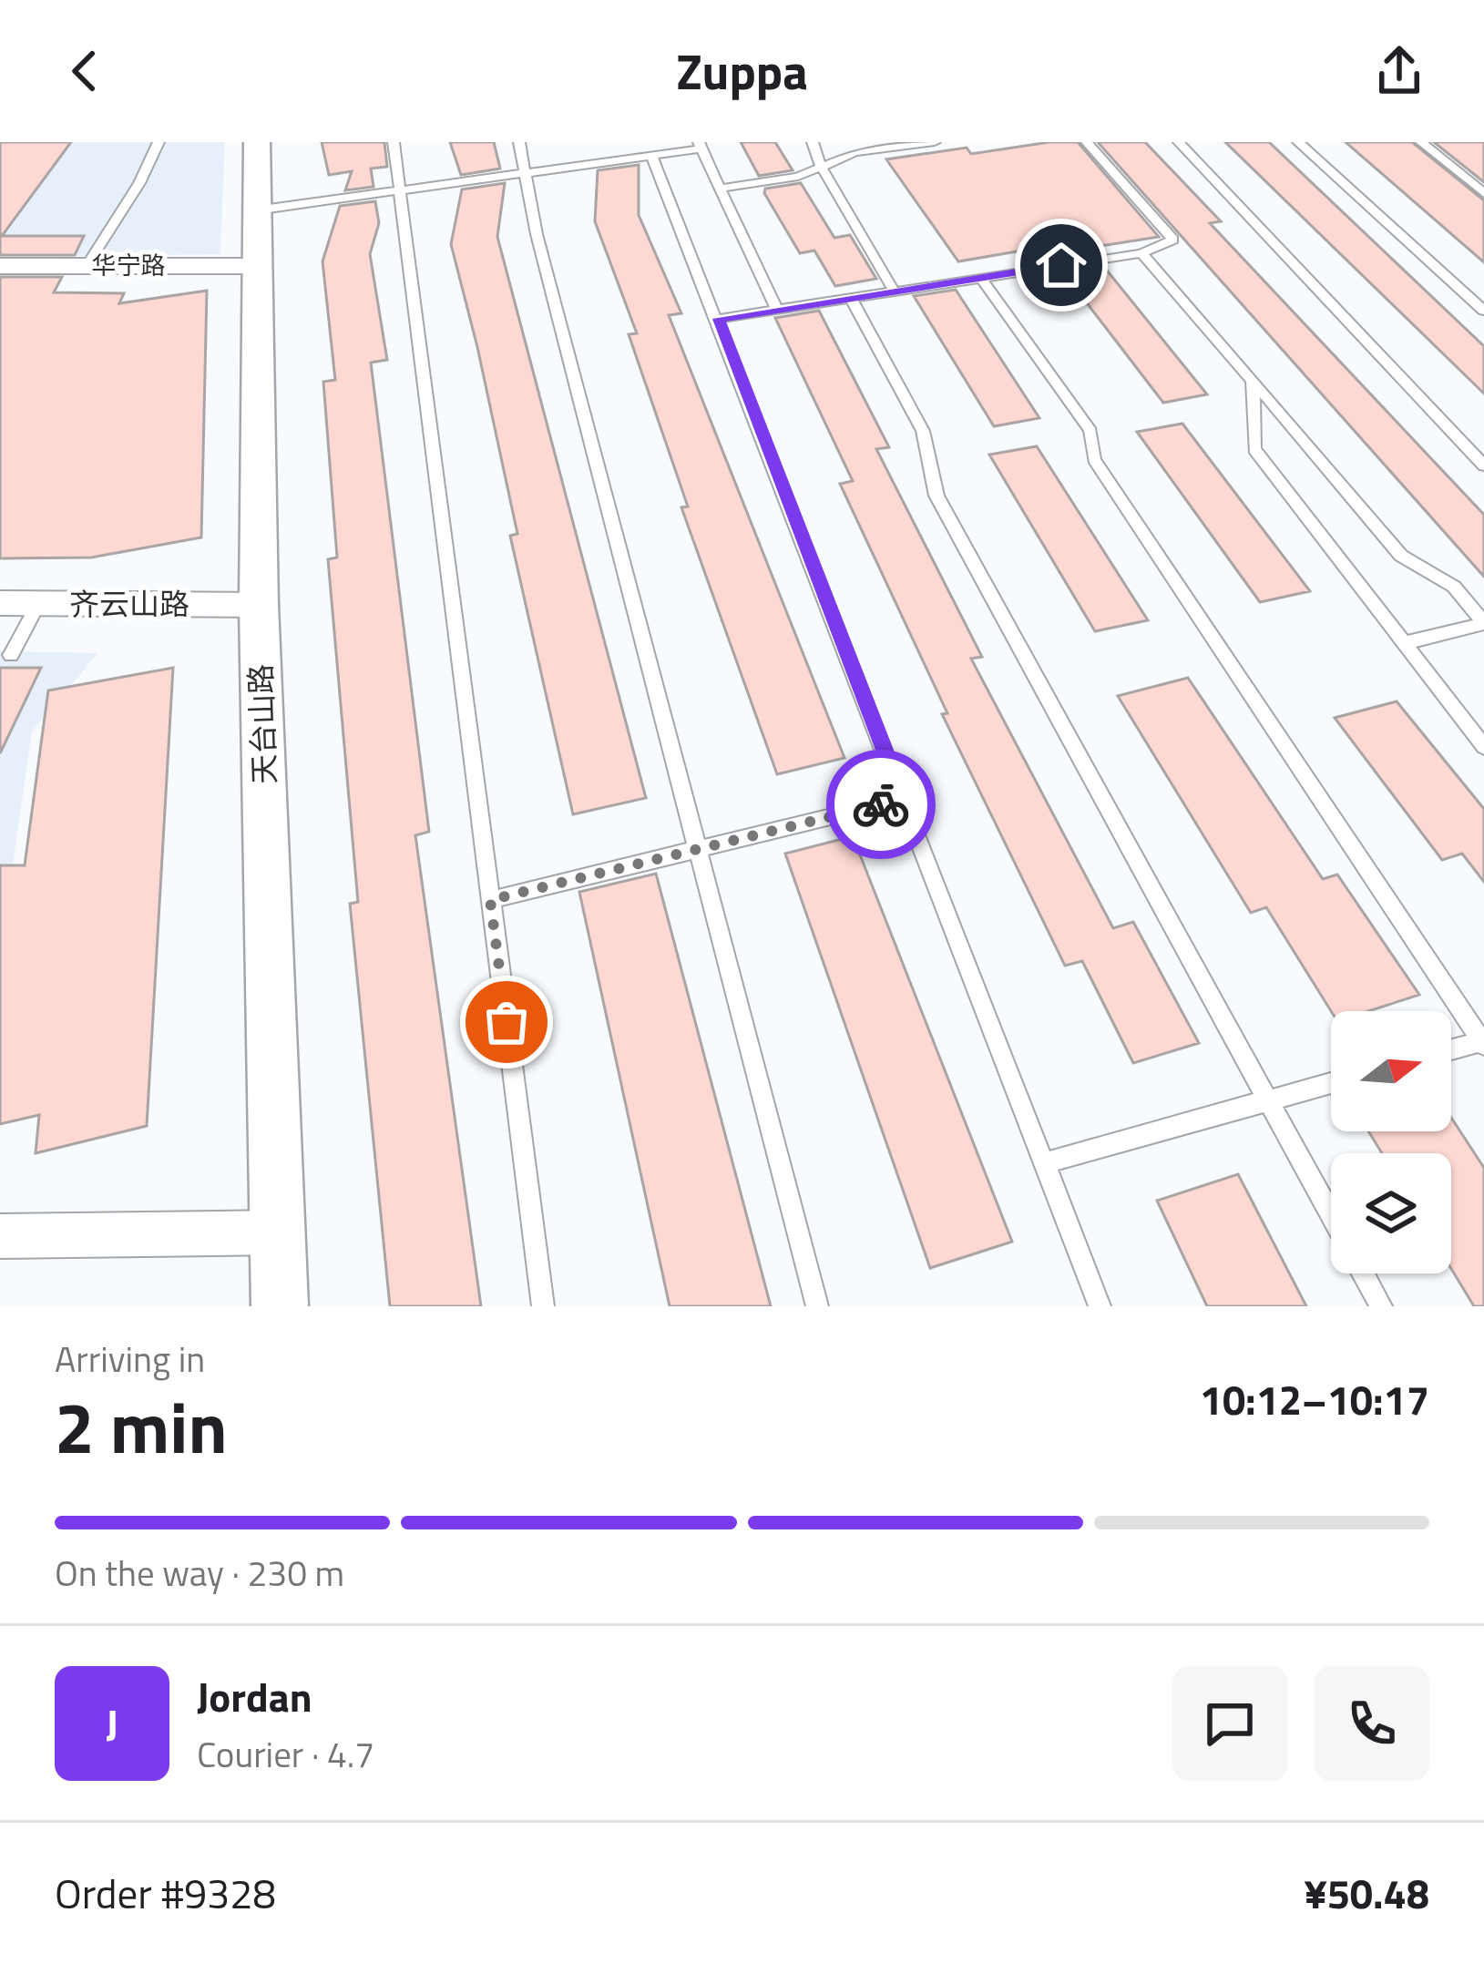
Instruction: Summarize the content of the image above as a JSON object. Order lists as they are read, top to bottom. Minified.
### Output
{"streets":{"street":["华宁路","齐云山路","天台山路"]},"crossings":[["华宁路","天台山路"],["齐云山路","天台山路"]],"north":"right","page":{"header":"Zuppa","heading":["2 min","Arriving in","10:12–10:17"],"panel":["Jordan","Courier · 4.7","Order #9328","¥50.48"],"bar":"On the way · 230 m","round":"J"}}
